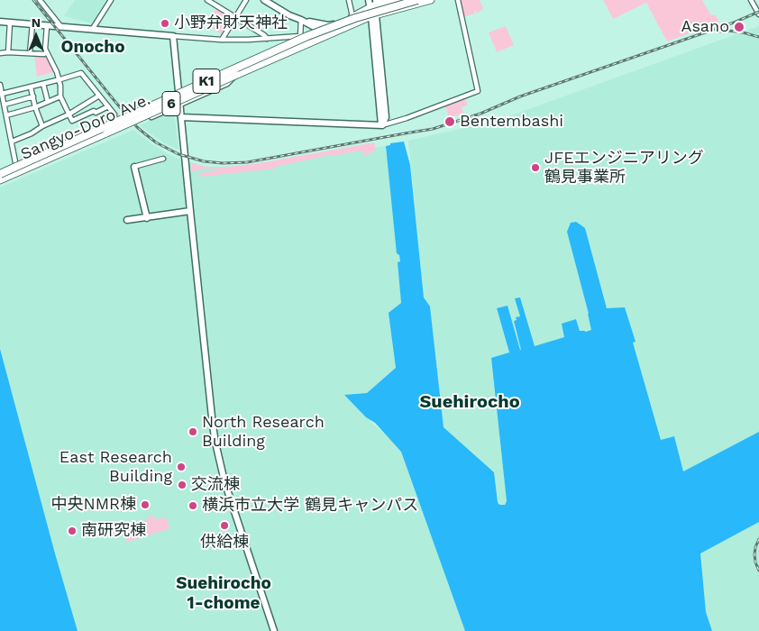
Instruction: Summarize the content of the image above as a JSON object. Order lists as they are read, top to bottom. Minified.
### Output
{"streets":{"highway":["K1"],"main road":["6","Sangyo-Doro Ave."]},"districts":["Onocho","Suehirocho","Suehirocho 1-chome"],"places":["小野弁財天神社","Asano","Bentembashi","JFEエンジニアリング 鶴見事業所","North Research Building","East Research Building","交流棟","中央NMR棟","横浜市立大学 鶴見キャンパス","供給棟","南研究棟"],"north":"top"}
